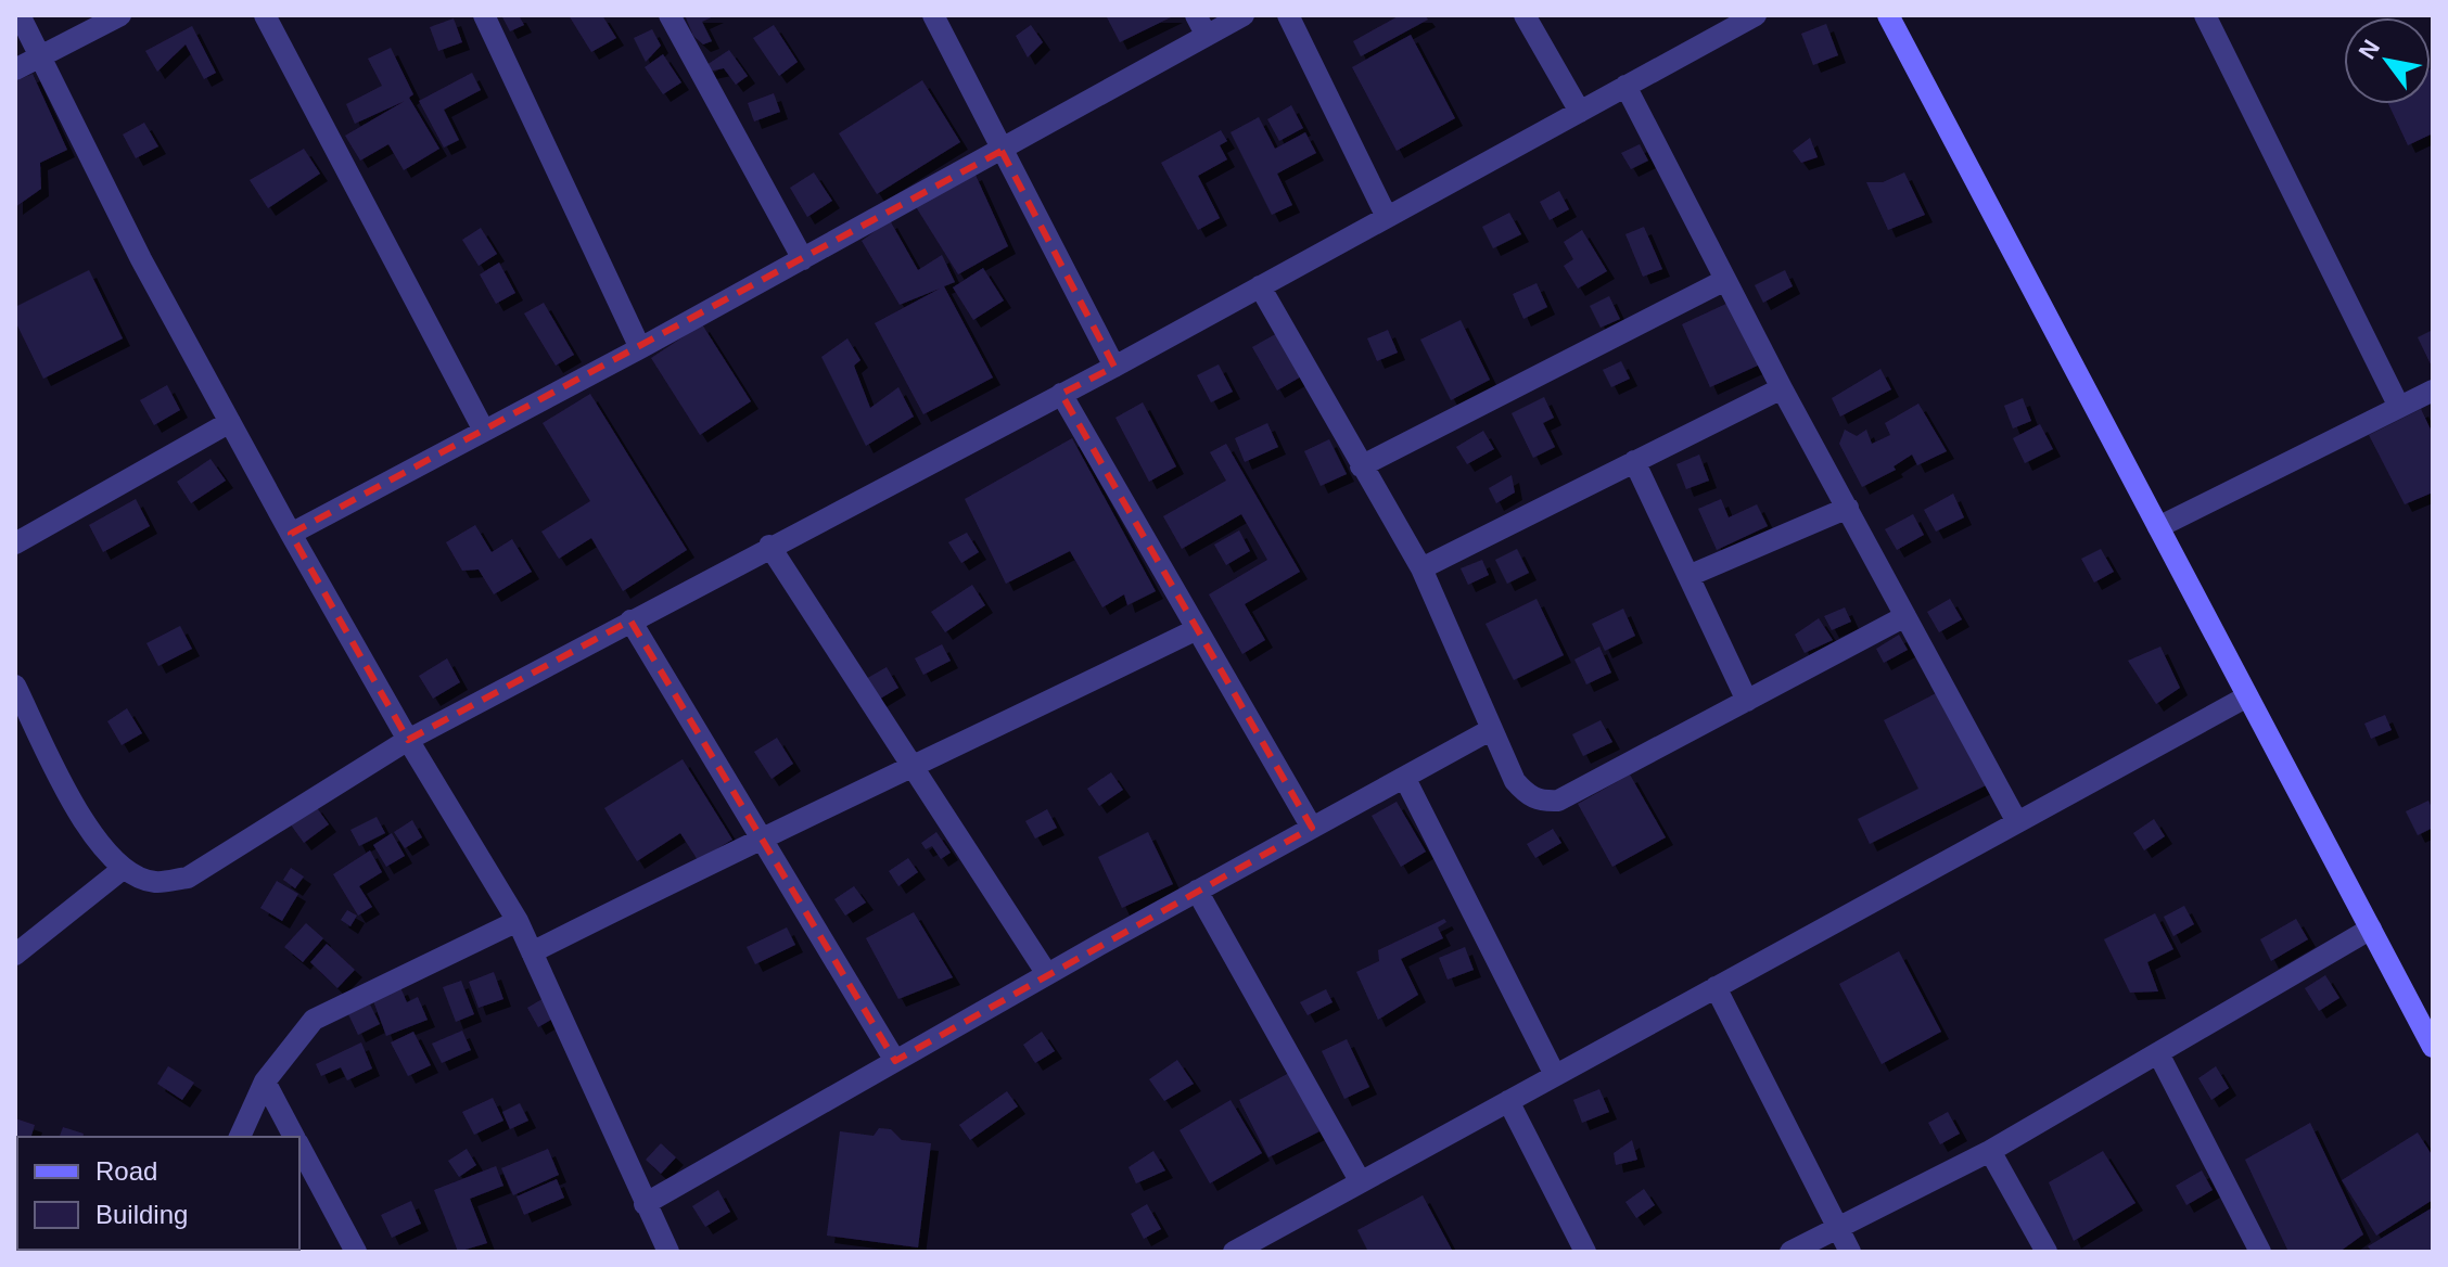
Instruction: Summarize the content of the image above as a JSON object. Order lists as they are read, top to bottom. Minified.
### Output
{"legend":["Road","Building"],"north":"top left"}
